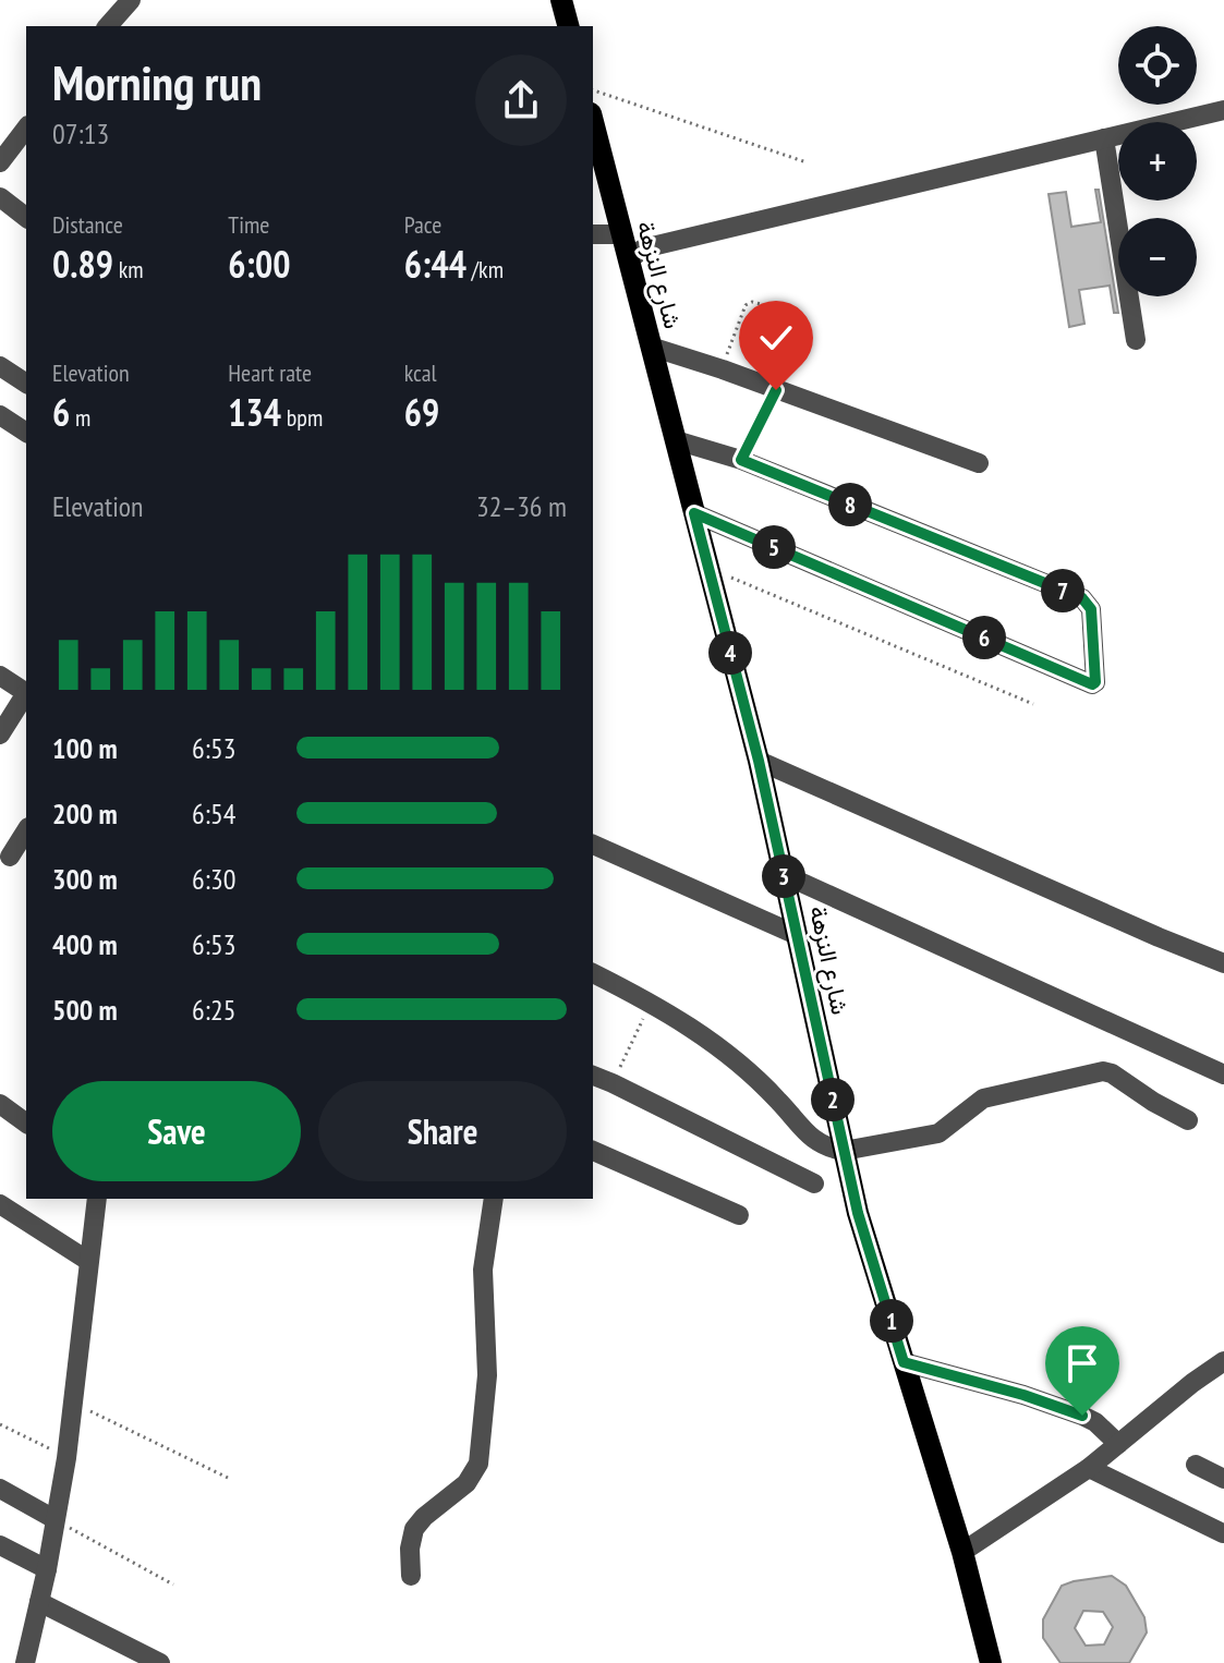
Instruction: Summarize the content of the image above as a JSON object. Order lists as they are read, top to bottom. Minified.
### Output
{"streets":{"main road":["شارع النزهة"]},"page":{"map_buttons":["+","−"],"heading":["Morning run","07:13"],"stats":[["Distance","0.89 km"],["Time","6:00"],["Pace","6:44 /km"],["Elevation","6 m"],["Heart rate","134 bpm"],["kcal","69"]],"chart":["Elevation","32–36 m"],"pins":["8","5","7","6","4","3","2","1"],"list":[{"name":"100 m","note":"6:53"},{"name":"200 m","note":"6:54"},{"name":"300 m","note":"6:30"},{"name":"400 m","note":"6:53"},{"name":"500 m","note":"6:25"}],"buttons":["Save","Share"]}}
